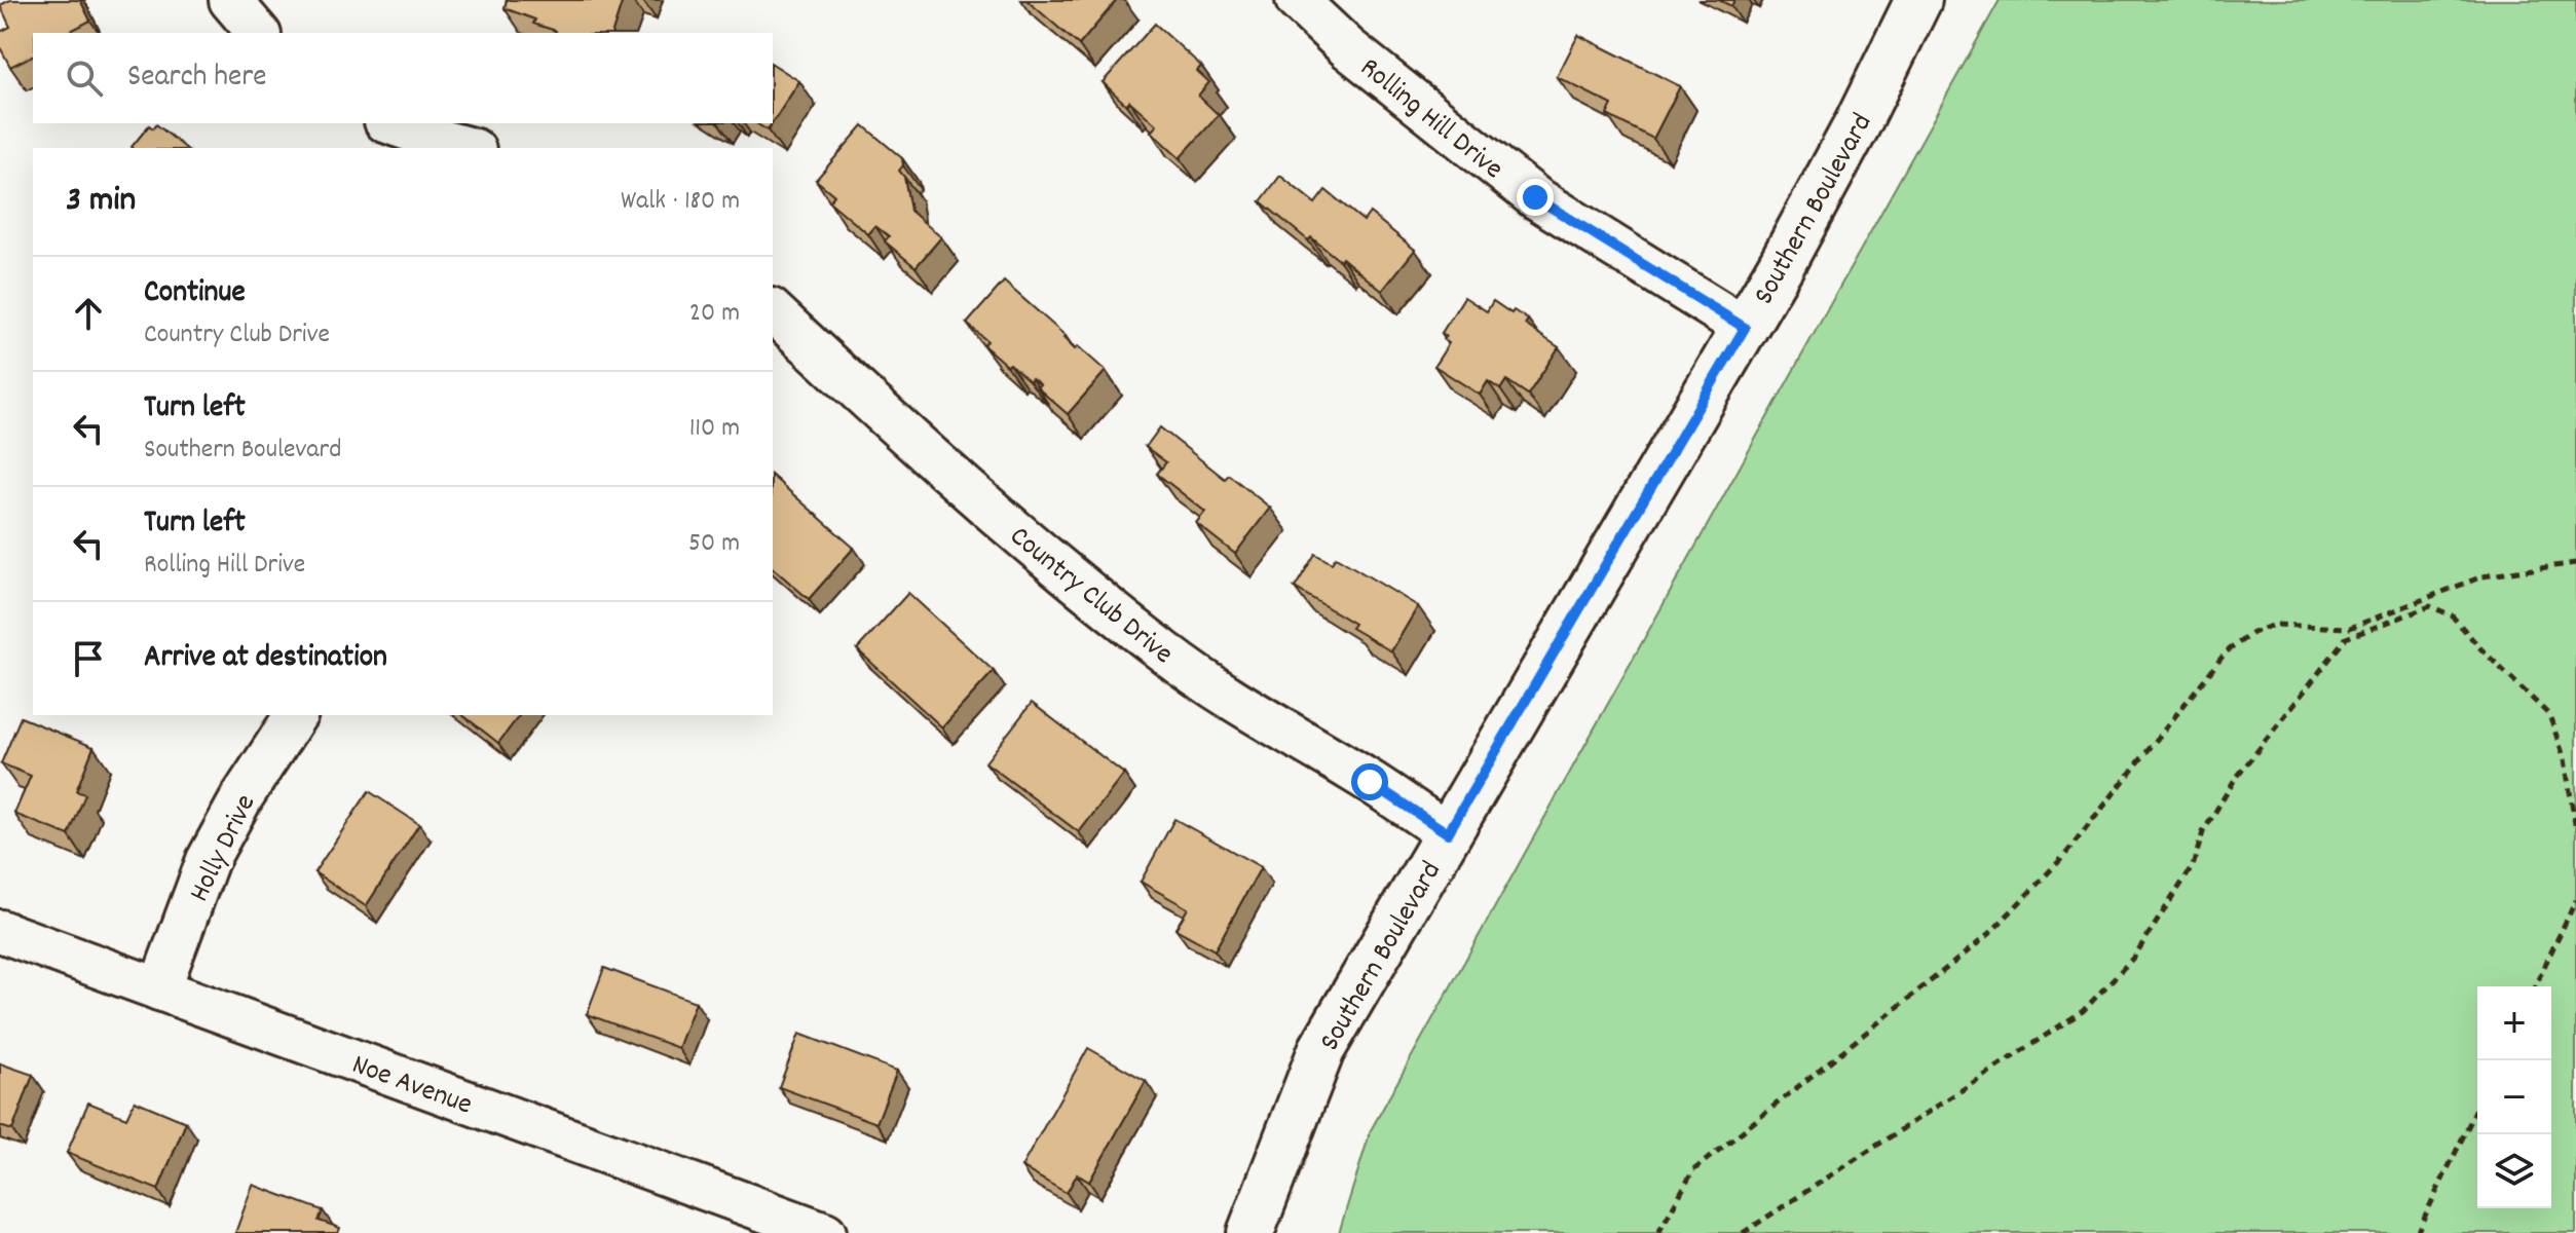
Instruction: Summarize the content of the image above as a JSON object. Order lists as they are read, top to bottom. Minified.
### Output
{"streets":{"main road":["Southern Boulevard"],"street":["Rolling Hill Drive","Country Club Drive","Holly Drive","Noe Avenue"]},"crossings":[["Rolling Hill Drive","Southern Boulevard"],["Southern Boulevard","Country Club Drive"],["Holly Drive","Noe Avenue"]],"page":{"search":"Search here","heading":["3 min","Walk · 180 m"],"list":[["Continue","Country Club Drive","20 m"],["Turn left","Southern Boulevard","110 m"],["Turn left","Rolling Hill Drive","50 m"],"Arrive at destination"],"map_buttons":["+","−"]}}
